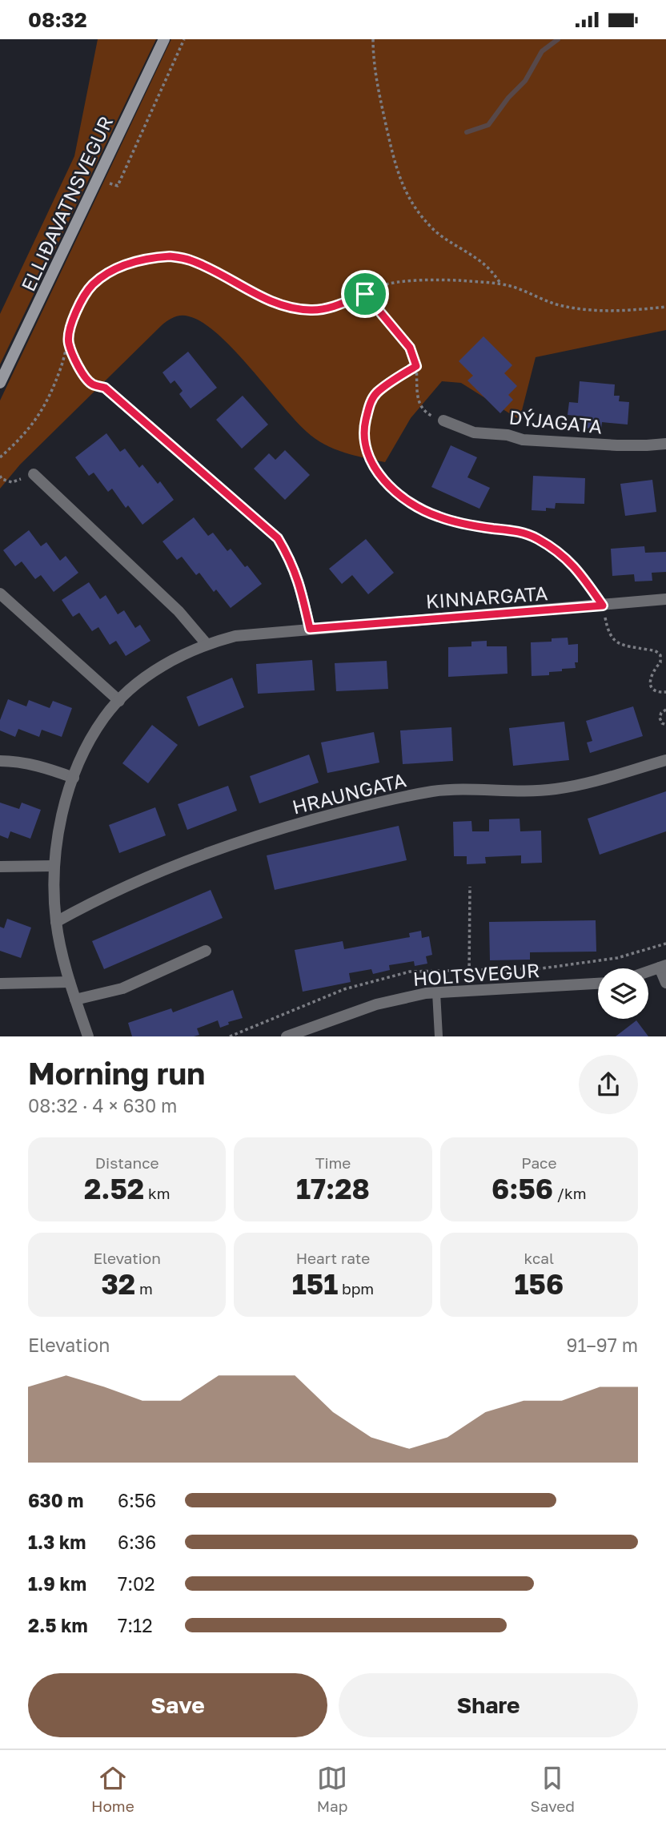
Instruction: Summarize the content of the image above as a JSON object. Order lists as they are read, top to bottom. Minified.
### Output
{"streets":{"main road":["ELLIÐAVATNSVEGUR"],"street":["DÝJAGATA","KINNARGATA","HRAUNGATA","HOLTSVEGUR"]},"crossings":[["KINNARGATA","HRAUNGATA"]],"page":{"status":"08:32","heading":["Morning run","08:32 · 4 × 630 m"],"stats":[["Distance","2.52 km"],["Time","17:28"],["Pace","6:56 /km"],["Elevation","32 m"],["Heart rate","151 bpm"],["kcal","156"]],"chart":["Elevation","91–97 m"],"list":[{"name":"630 m","note":"6:56"},{"name":"1.3 km","note":"6:36"},{"name":"1.9 km","note":"7:02"},{"name":"2.5 km","note":"7:12"}],"buttons":["Save","Share"],"tabs":["Home","Map","Saved"]}}
